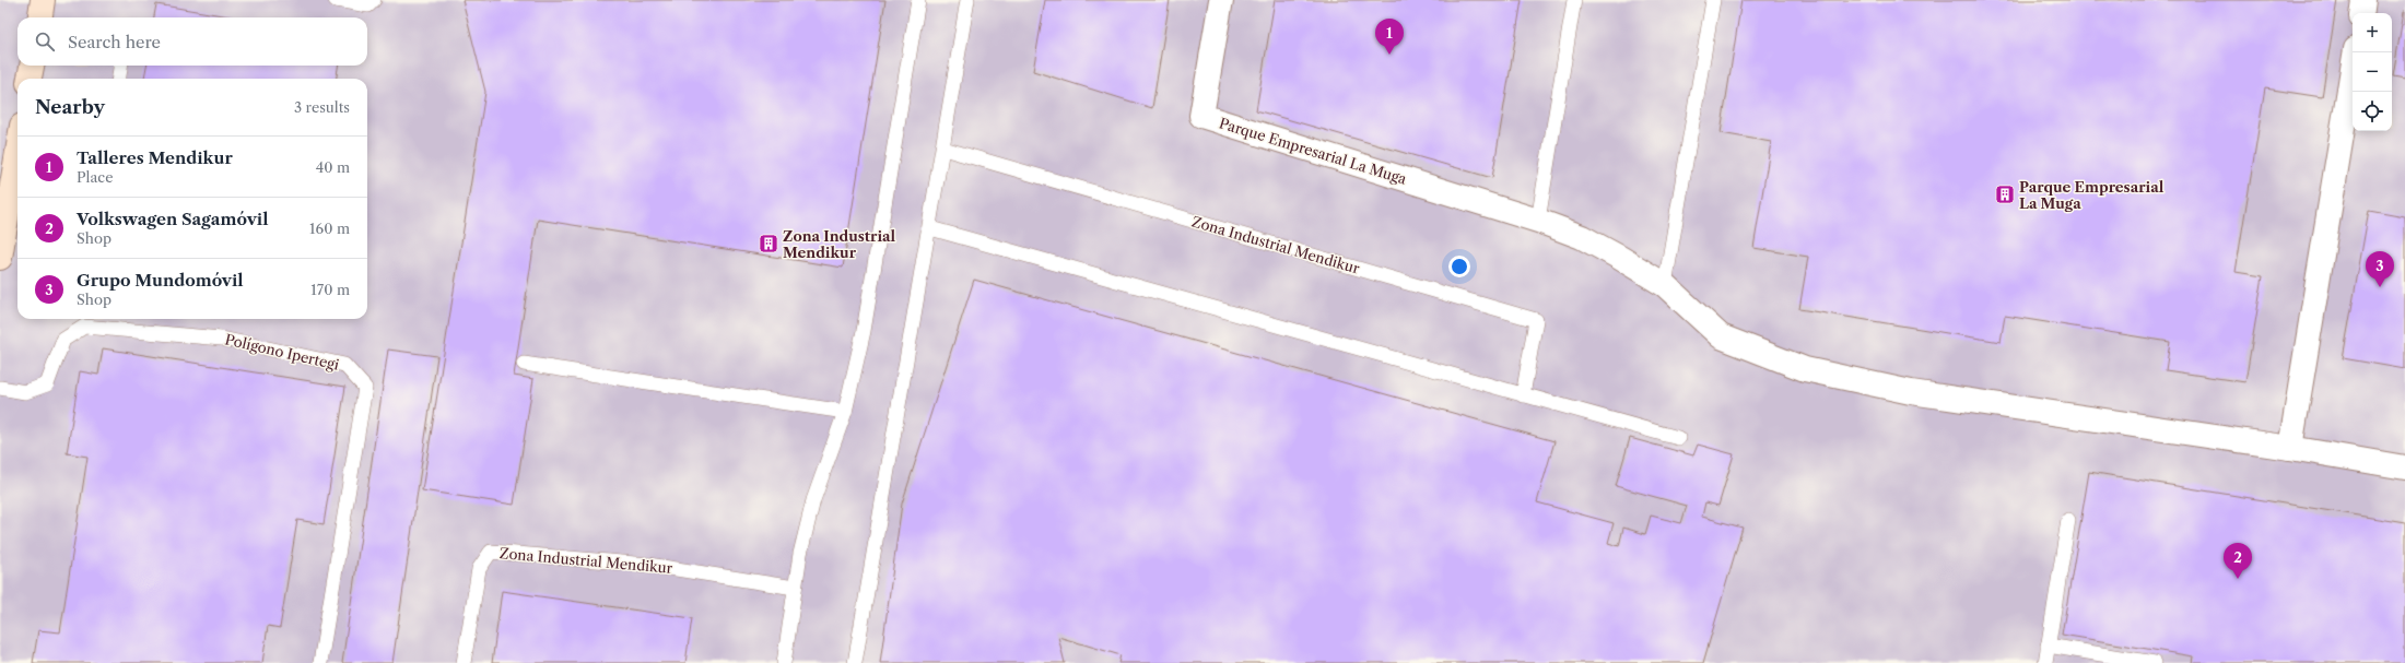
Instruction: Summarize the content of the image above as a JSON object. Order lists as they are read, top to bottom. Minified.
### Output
{"streets":{"street":["Parque Empresarial La Muga"],"lane":["Zona Industrial Mendikur","Polígono Ipertegi"]},"places":{"building":["Parque Empresarial La Muga","Zona Industrial Mendikur"]},"page":{"map_buttons":["+","−"],"search":"Search here","pins":["1","3","2"],"heading":["Nearby","3 results"],"list":[{"mark":"1","name":"Talleres Mendikur","note":"Place","value":"40 m"},{"mark":"2","name":"Volkswagen Sagamóvil","note":"Shop","value":"160 m"},{"mark":"3","name":"Grupo Mundomóvil","note":"Shop","value":"170 m"}]}}
